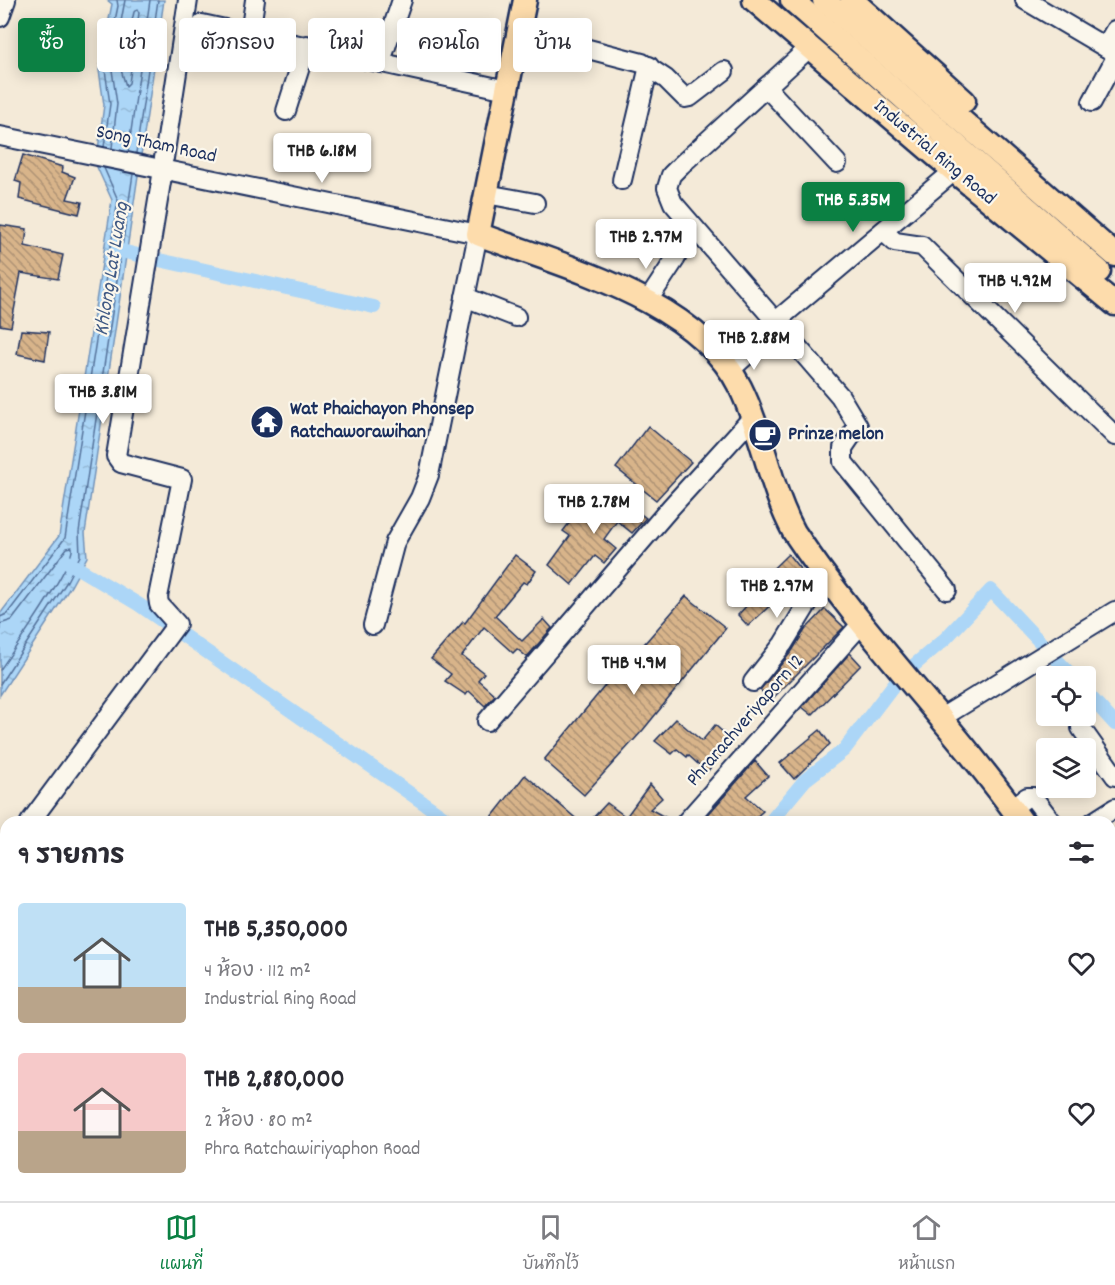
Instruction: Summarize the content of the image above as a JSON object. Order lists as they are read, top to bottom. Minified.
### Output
{"streets":{"main road":["Industrial Ring Road"],"street":["Song Tham Road","Phrarachveriyaporn 12"]},"water":["Khlong Lat Luang"],"places":{"temple":["Wat Phaichayon Phonsep Ratchaworawihan"],"cafe":["Prinze melon"]},"page":{"chip":["ซื้อ","เช่า","ตัวกรอง","ใหม่","คอนโด","บ้าน"],"price":["THB 6.18M","THB 5.35M","THB 2.97M","THB 4.92M","THB 2.88M","THB 3.81M","THB 2.78M","THB 2.97M","THB 4.9M"],"heading":"9 รายการ","list":[{"name":"THB 5,350,000","note":"4 ห้อง · 112 m² · Industrial Ring Road"},{"name":"THB 2,880,000","note":"2 ห้อง · 80 m² · Phra Ratchawiriyaphon Road"}],"tabs":["แผนที่","บันทึกไว้","หน้าแรก"]}}
